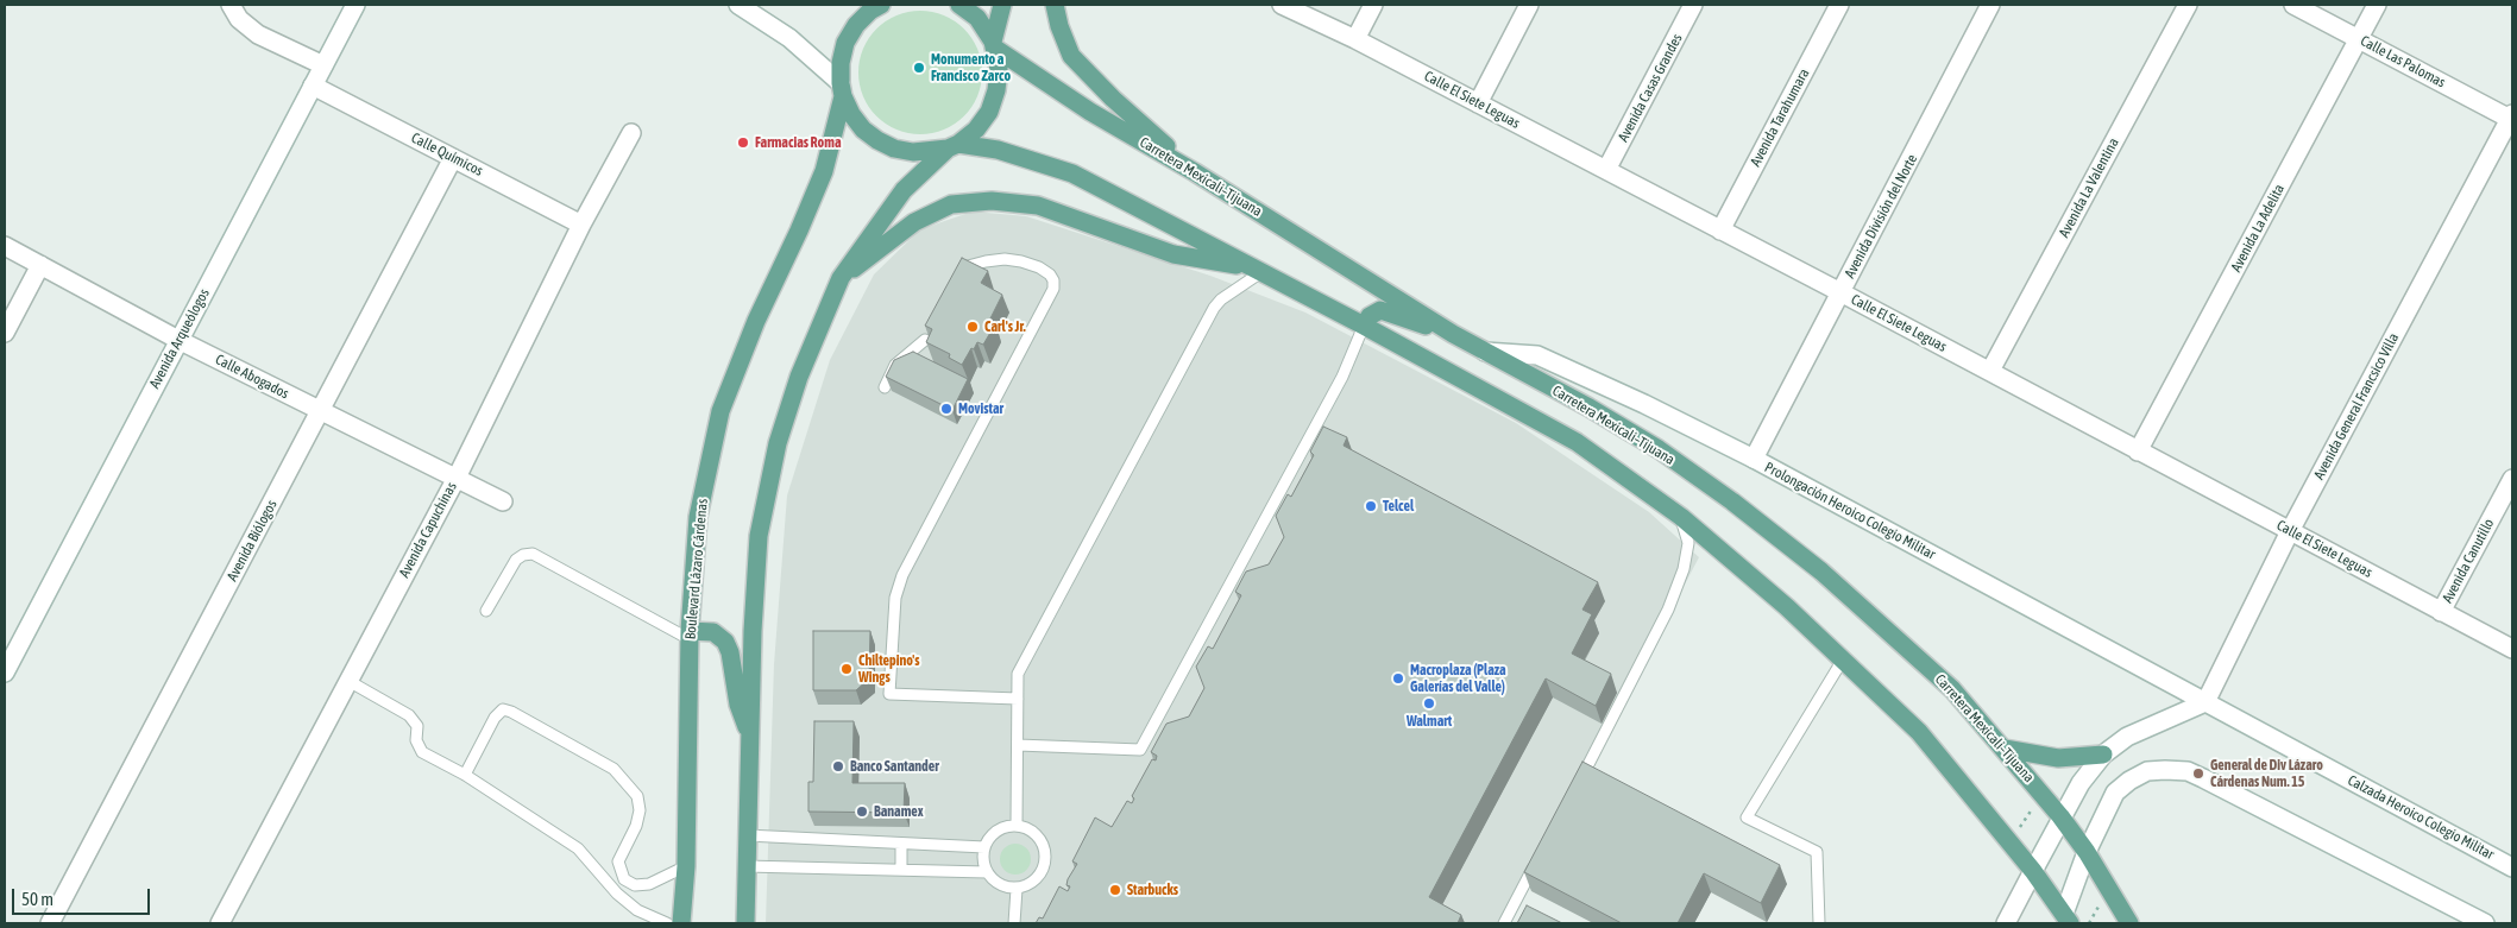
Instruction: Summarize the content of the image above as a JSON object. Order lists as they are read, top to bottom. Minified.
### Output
{"streets":{"main road":["Carretera Mexicali–Tijuana","Boulevard Lázaro Cárdenas"],"street":["Calle Las Palomas","Avenida Casas Grandes","Calle El Siete Leguas","Avenida Tarahumara","Calle Químicos","Avenida La Valentina","Avenida División del Norte","Avenida La Adelita","Avenida Arqueólogos","Calle Abogados","Avenida General Francsico Villa","Prolongación Heroico Colegio Militar","Avenida Capuchinas","Avenida Biólogos","Avenida Canutillo","Calzada Heroico Colegio Militar"]},"crossings":[["Calle Las Palomas","Avenida La Adelita"],["Calle Las Palomas","Avenida General Francsico Villa"],["Avenida Casas Grandes","Calle El Siete Leguas"],["Calle El Siete Leguas","Avenida Tarahumara"],["Calle El Siete Leguas","Avenida La Valentina"],["Calle El Siete Leguas","Avenida División del Norte"],["Calle El Siete Leguas","Avenida La Adelita"],["Calle El Siete Leguas","Avenida General Francsico Villa"],["Calle El Siete Leguas","Avenida Canutillo"],["Calle Químicos","Avenida Arqueólogos"],["Calle Químicos","Avenida Capuchinas"],["Calle Químicos","Avenida Biólogos"],["Carretera Mexicali–Tijuana","Prolongación Heroico Colegio Militar"],["Avenida División del Norte","Prolongación Heroico Colegio Militar"],["Avenida Arqueólogos","Calle Abogados"],["Calle Abogados","Avenida Capuchinas"],["Calle Abogados","Avenida Biólogos"],["Avenida General Francsico Villa","Prolongación Heroico Colegio Militar"],["Avenida General Francsico Villa","Calzada Heroico Colegio Militar"],["Prolongación Heroico Colegio Militar","Calzada Heroico Colegio Militar"]],"places":["Monumento a Francisco Zarco","Farmacias Roma","Carl's Jr.","Movistar","Telcel","Chiltepino's Wings","Macroplaza (Plaza Galerías del Valle)","Walmart","Banco Santander","General de Div Lázaro Cárdenas Num. 15","Banamex","Starbucks"],"scale_bar":"50 m"}
